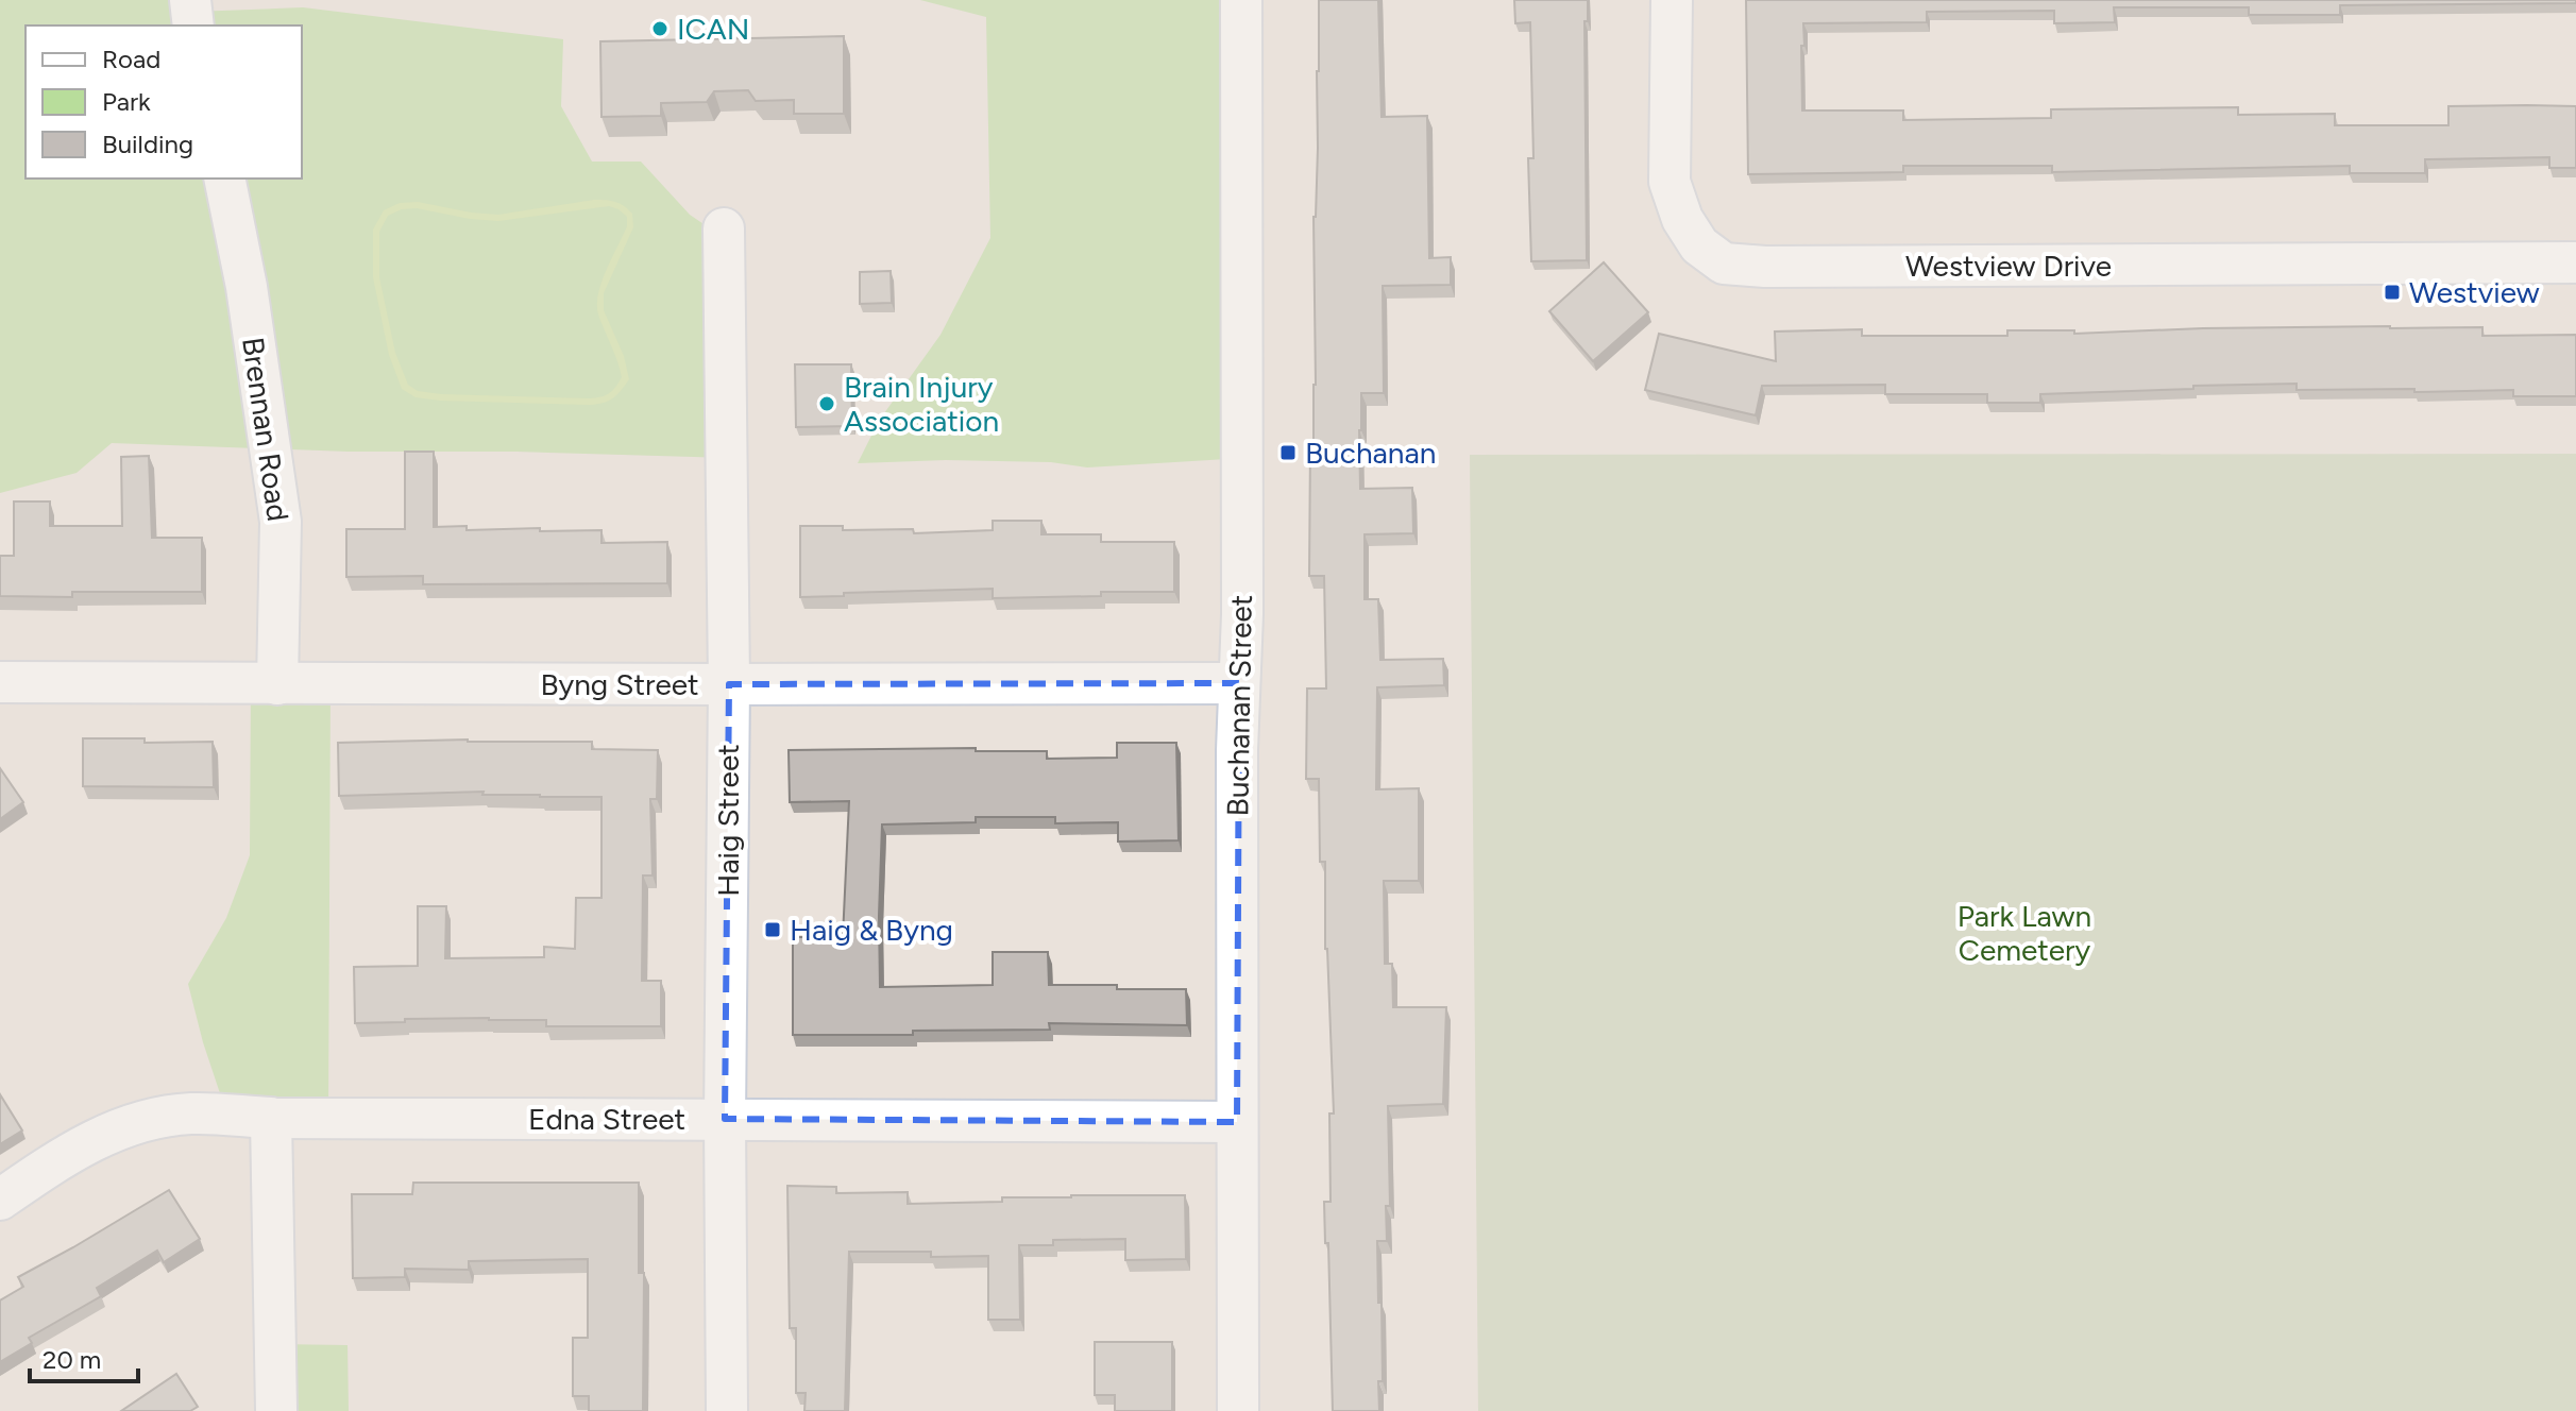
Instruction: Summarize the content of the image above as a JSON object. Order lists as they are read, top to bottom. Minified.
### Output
{"streets":{"street":["Westview Drive","Brennan Road","Byng Street","Buchanan Street","Haig Street","Edna Street"]},"crossings":[["Brennan Road","Byng Street"],["Byng Street","Buchanan Street"],["Byng Street","Haig Street"],["Buchanan Street","Edna Street"],["Haig Street","Edna Street"]],"parks":["Park Lawn Cemetery"],"places":{"other":["ICAN","Brain Injury Association"],"transit":["Westview","Buchanan","Haig & Byng"]},"legend":["Road","Park","Building"],"scale_bar":"20 m"}
